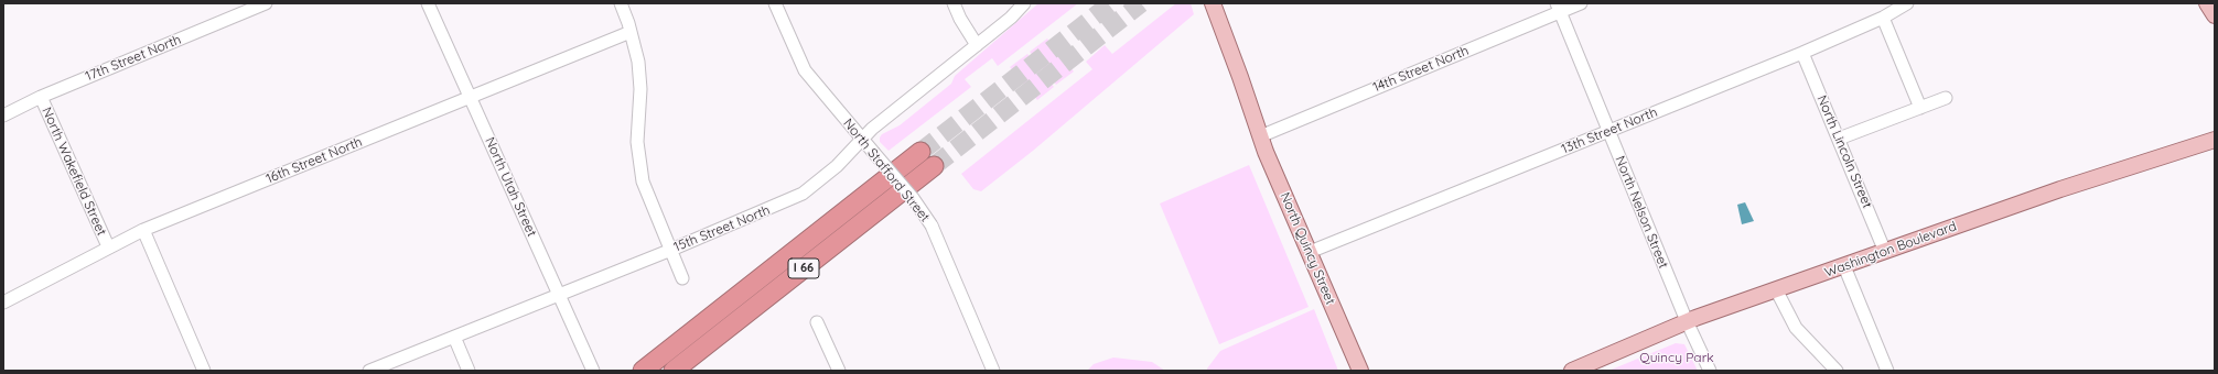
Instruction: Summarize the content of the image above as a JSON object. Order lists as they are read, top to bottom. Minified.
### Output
{"streets":{"highway":["I 66"],"main road":["North Quincy Street","Washington Boulevard"],"street":["17th Street North","14th Street North","13th Street North","North Lincoln Street","16th Street North","North Stafford Street","North Wakefield Street","North Utah Street","North Nelson Street","15th Street North"]},"crossings":[["17th Street North","North Wakefield Street"],["14th Street North","North Nelson Street"],["14th Street North","North Quincy Street"],["13th Street North","North Lincoln Street"],["13th Street North","North Nelson Street"],["13th Street North","North Quincy Street"],["North Lincoln Street","Washington Boulevard"],["16th Street North","North Wakefield Street"],["16th Street North","North Utah Street"],["North Stafford Street","15th Street North"],["North Utah Street","15th Street North"],["North Nelson Street","Washington Boulevard"]],"parks":["Quincy Park"]}
